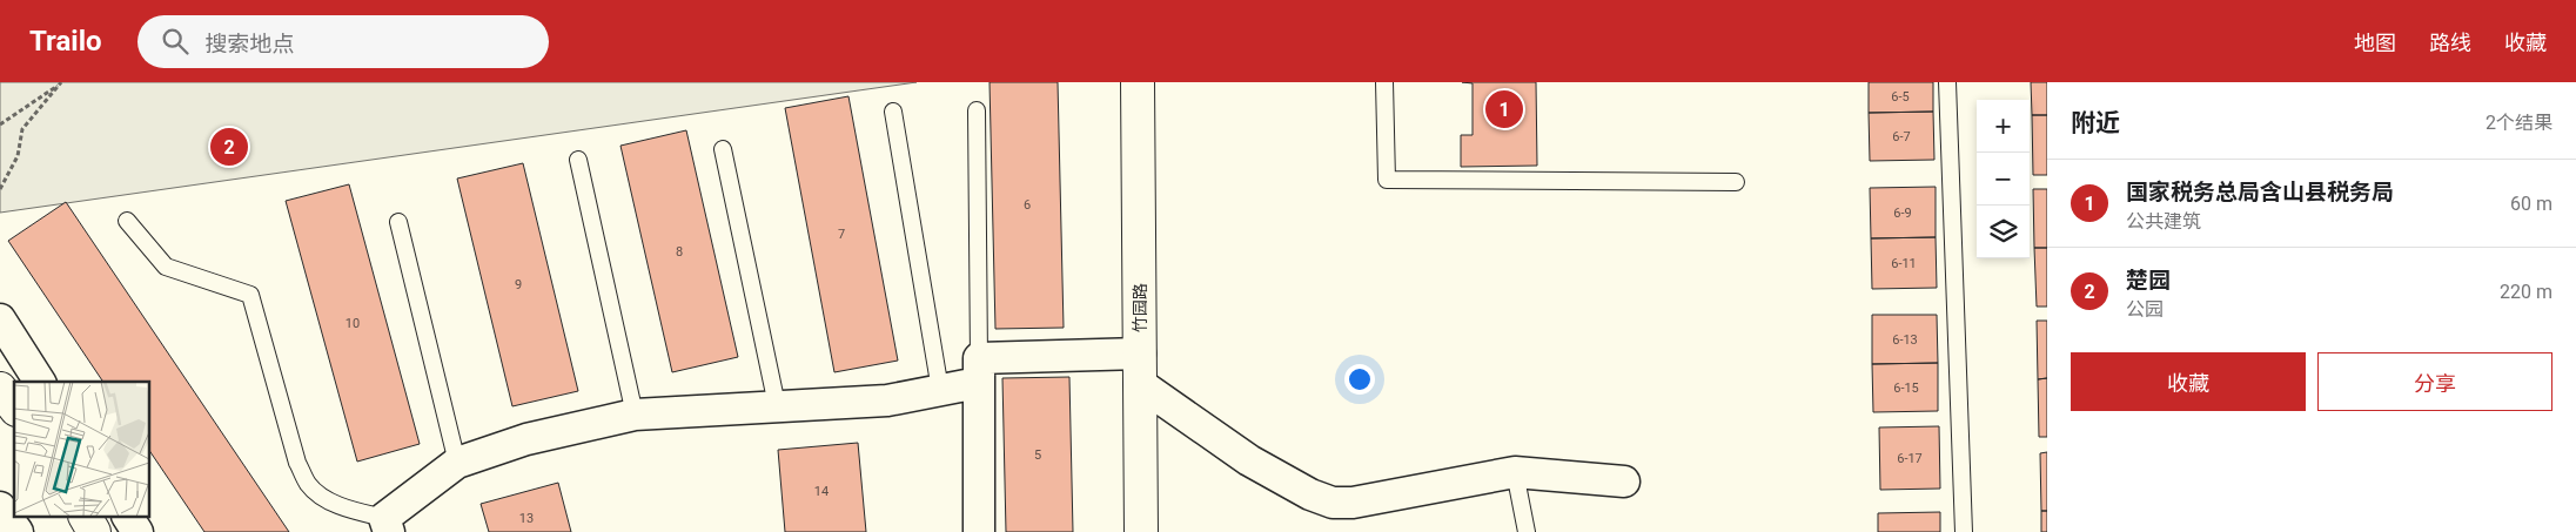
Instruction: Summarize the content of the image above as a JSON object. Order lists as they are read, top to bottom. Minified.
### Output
{"streets":{"street":["竹园路"]},"house_numbers":["6-5","6-7","6","6-9","7","8","6-11","9","10","6-13","6-15","5","6-17","14","13"],"page":{"header":"Trailo","search":"搜索地点","nav":["地图","路线","收藏"],"heading":["附近","2个结果"],"pins":["1","2"],"map_buttons":["+","−"],"list":[{"mark":"1","name":"国家税务总局含山县税务局","note":"公共建筑","value":"60 m"},{"mark":"2","name":"楚园","note":"公园","value":"220 m"}],"buttons":["收藏","分享"]}}
